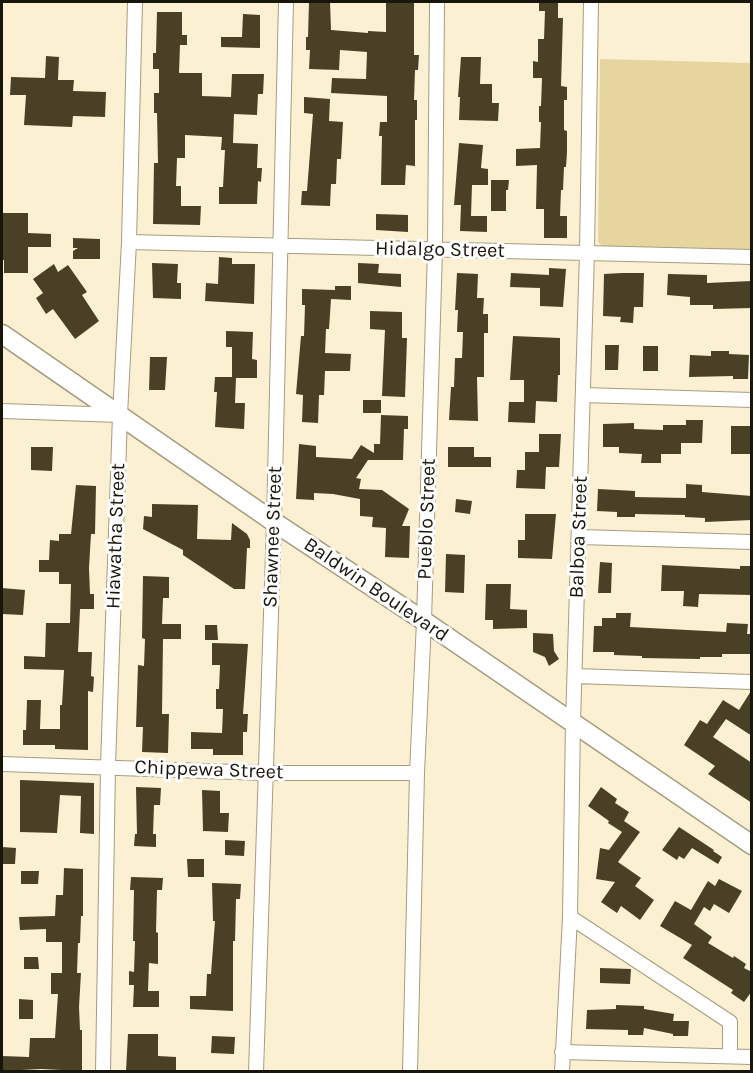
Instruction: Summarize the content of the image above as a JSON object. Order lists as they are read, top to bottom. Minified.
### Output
{"streets":{"main road":["Baldwin Boulevard"],"street":["Hidalgo Street","Pueblo Street","Hiawatha Street","Shawnee Street","Balboa Street","Chippewa Street"]},"crossings":[["Hidalgo Street","Pueblo Street"],["Hidalgo Street","Hiawatha Street"],["Hidalgo Street","Shawnee Street"],["Hidalgo Street","Balboa Street"],["Pueblo Street","Baldwin Boulevard"],["Pueblo Street","Chippewa Street"],["Hiawatha Street","Baldwin Boulevard"],["Hiawatha Street","Chippewa Street"],["Shawnee Street","Baldwin Boulevard"],["Shawnee Street","Chippewa Street"],["Balboa Street","Baldwin Boulevard"]]}
